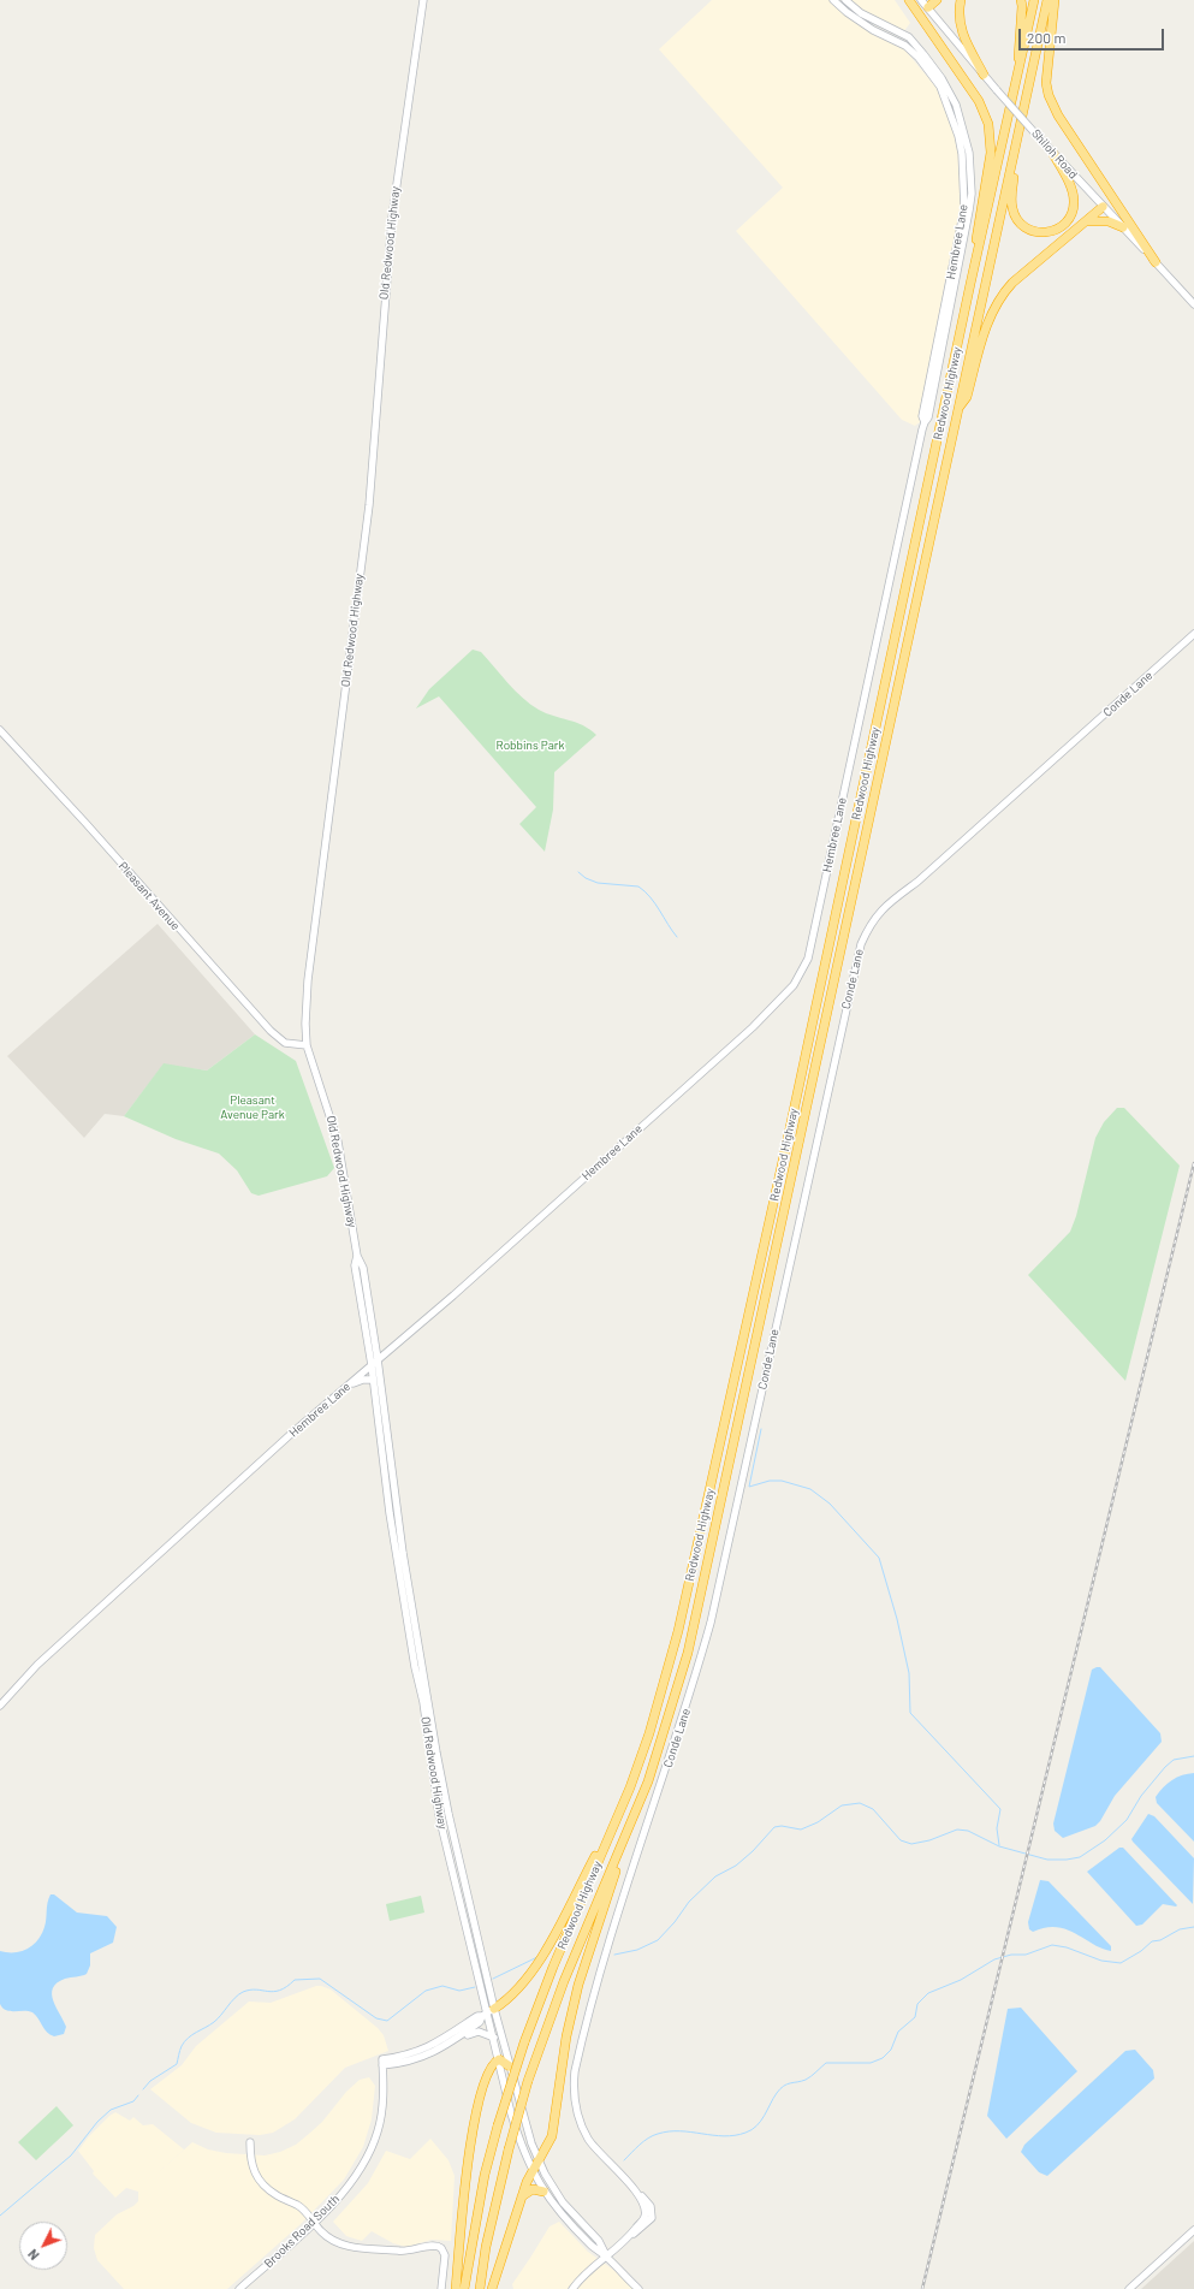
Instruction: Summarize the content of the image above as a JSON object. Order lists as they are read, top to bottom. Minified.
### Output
{"streets":{"highway":["Redwood Highway"],"street":["Shiloh Road","Hembree Lane","Old Redwood Highway","Conde Lane","Pleasant Avenue","Brooks Road South"]},"crossings":[["Hembree Lane","Old Redwood Highway"],["Old Redwood Highway","Conde Lane"],["Old Redwood Highway","Pleasant Avenue"]],"parks":["Robbins Park","Pleasant Avenue Park"],"scale_bar":"200 m","north":"bottom left"}
